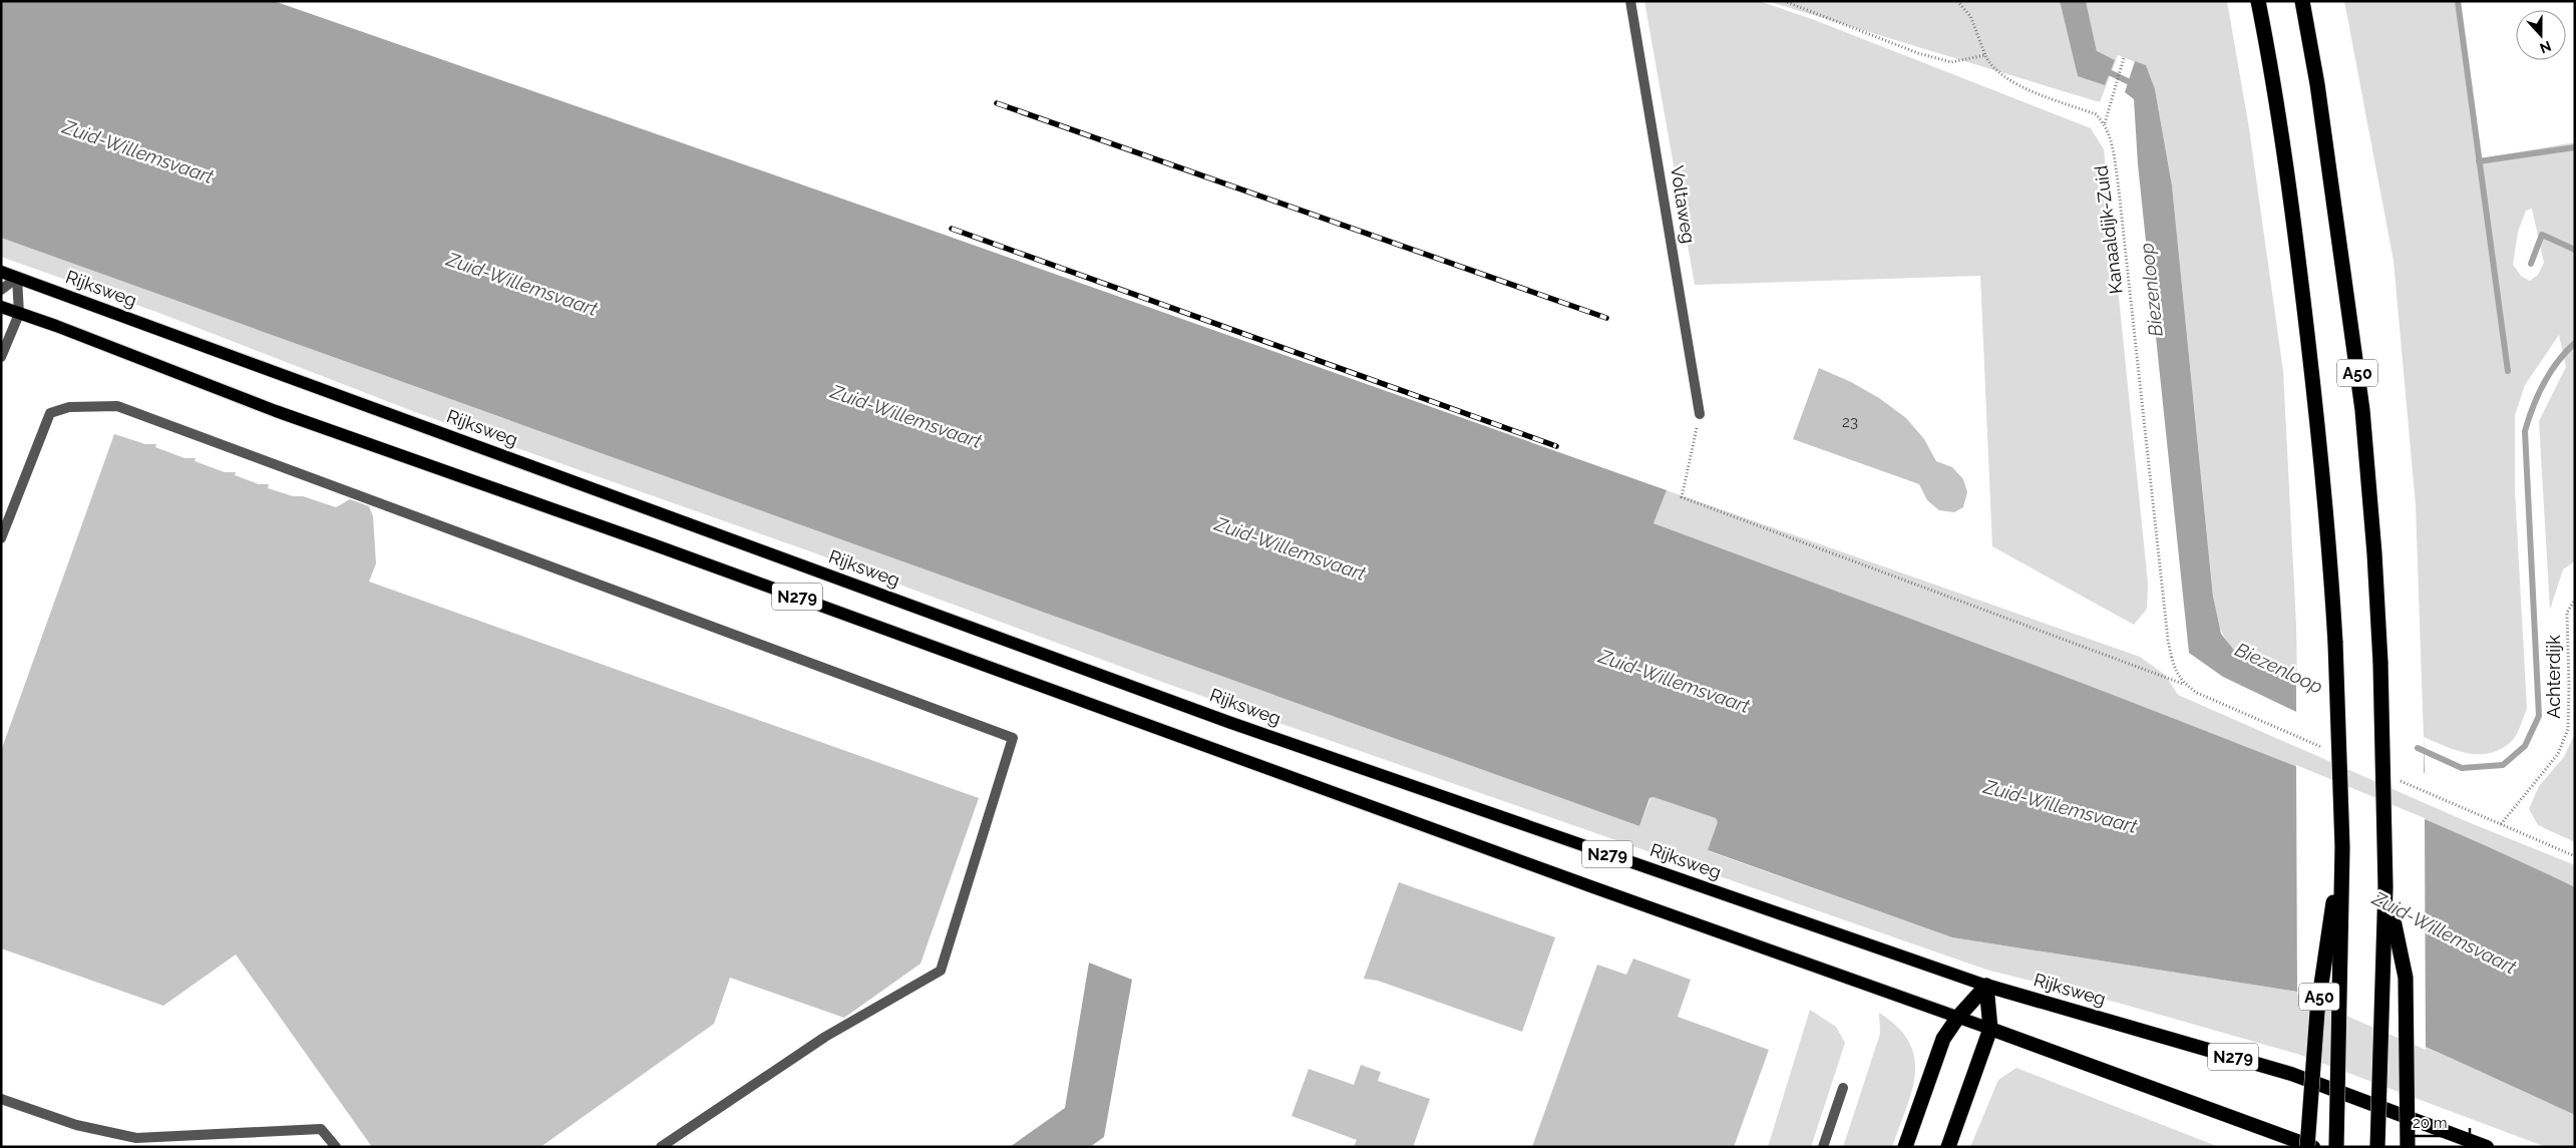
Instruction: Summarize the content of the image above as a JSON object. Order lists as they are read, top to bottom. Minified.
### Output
{"streets":{"highway":["Rijksweg","A50","N279"],"street":["Voltaweg"],"path":["Kanaaldijk-Zuid","Achterdijk"]},"crossings":[["Voltaweg","Kanaaldijk-Zuid"]],"water":["Zuid-Willemsvaart","Biezenloop"],"house_numbers":["23"],"scale_bar":"20 m","north":"bottom"}
